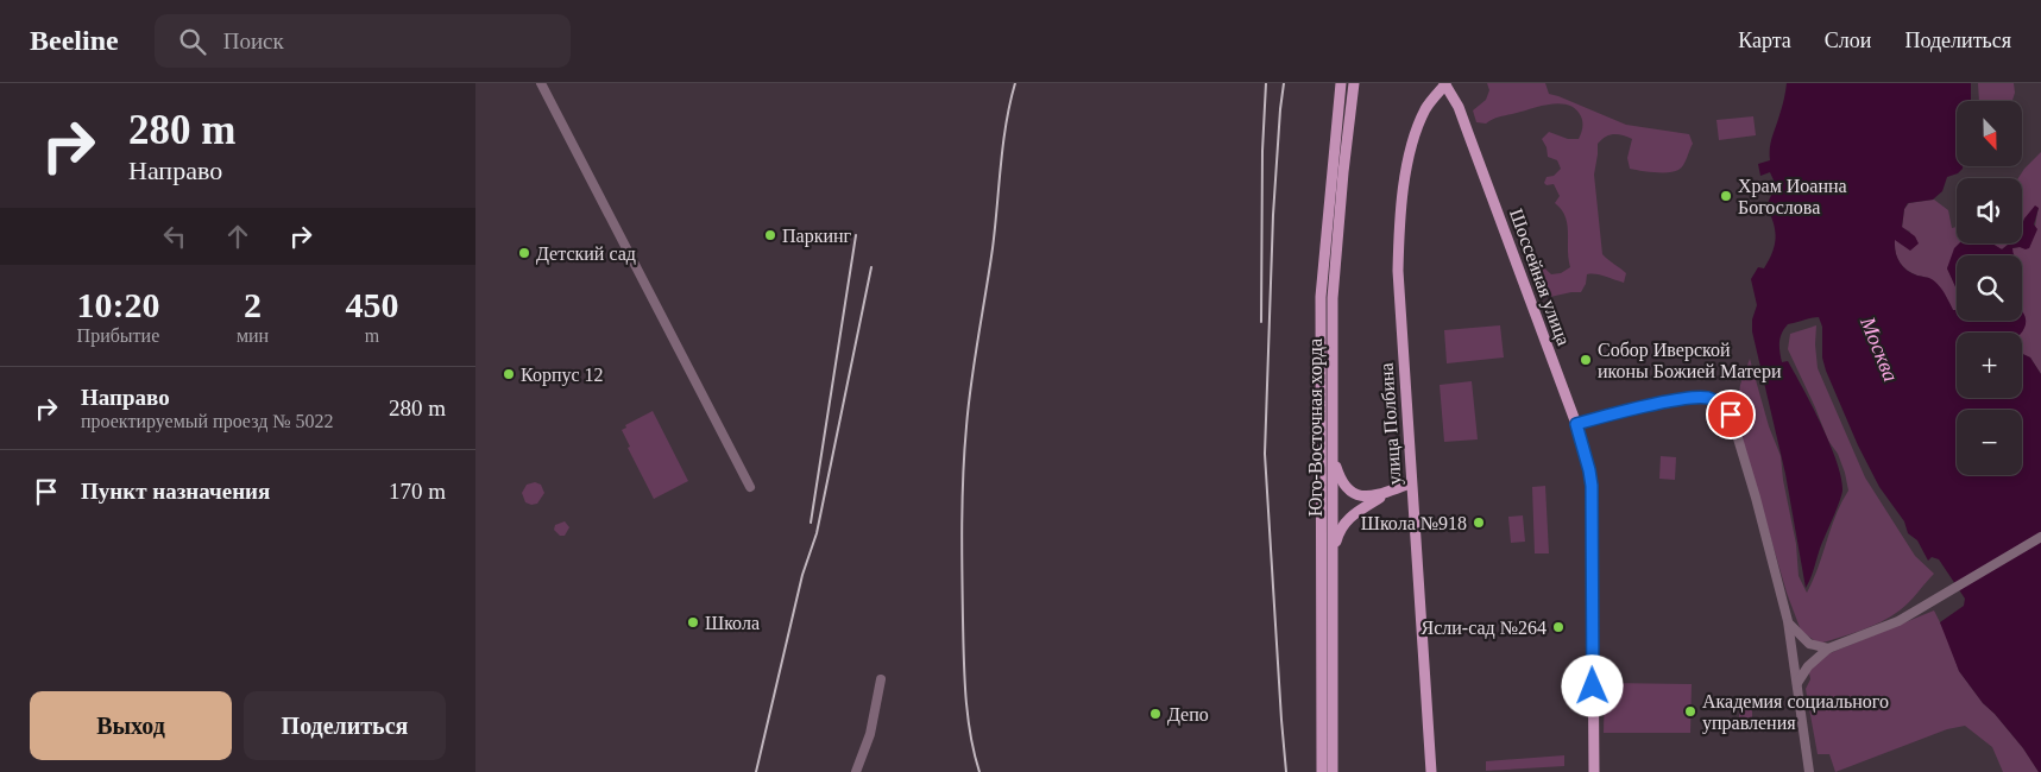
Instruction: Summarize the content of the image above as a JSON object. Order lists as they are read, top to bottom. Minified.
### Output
{"streets":{"main road":["Шоссейная улица","улица Полбина","Юго-Восточная хорда"]},"crossings":[["Шоссейная улица","улица Полбина"]],"water":["Москва"],"places":["Храм Иоанна Богослова","Паркинг","Детский сад","Собор Иверской иконы Божией Матери","Корпус 12","Школа №918","Школа","Ясли-сад №264","Академия социального управления","Депо"],"north":"bottom","page":{"header":"Beeline","search":"Поиск","nav":["Карта","Слои","Поделиться"],"turn":["280 m","Направо"],"map_buttons":["+","−"],"eta":["10:20","Прибытие","2","мин","450","m"],"list":[{"name":"Направо","note":"проектируемый проезд № 5022","value":"280 m"},{"name":"Пункт назначения","value":"170 m"}],"buttons":["Выход","Поделиться"]}}
